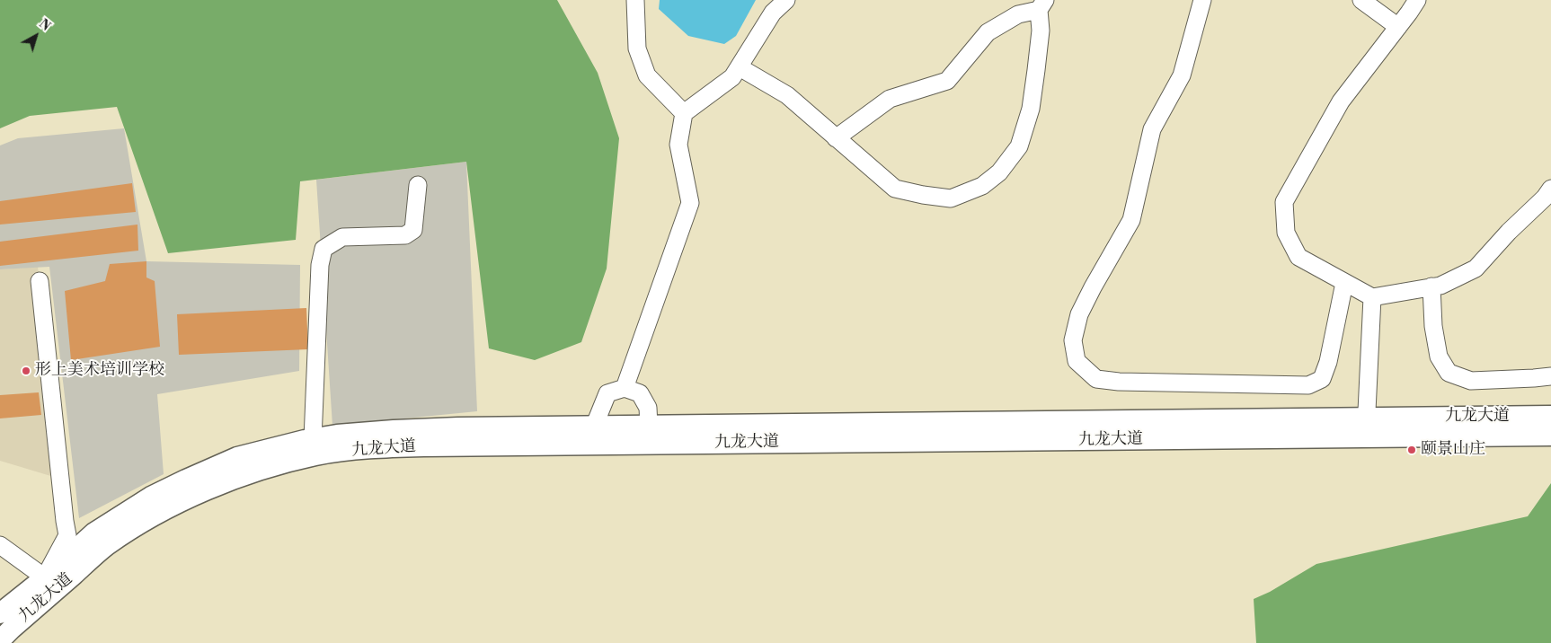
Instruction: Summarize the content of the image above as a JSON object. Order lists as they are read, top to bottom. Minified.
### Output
{"streets":{"main road":["九龙大道"]},"places":["形上美术培训学校","颐景山庄"],"north":"top right"}
